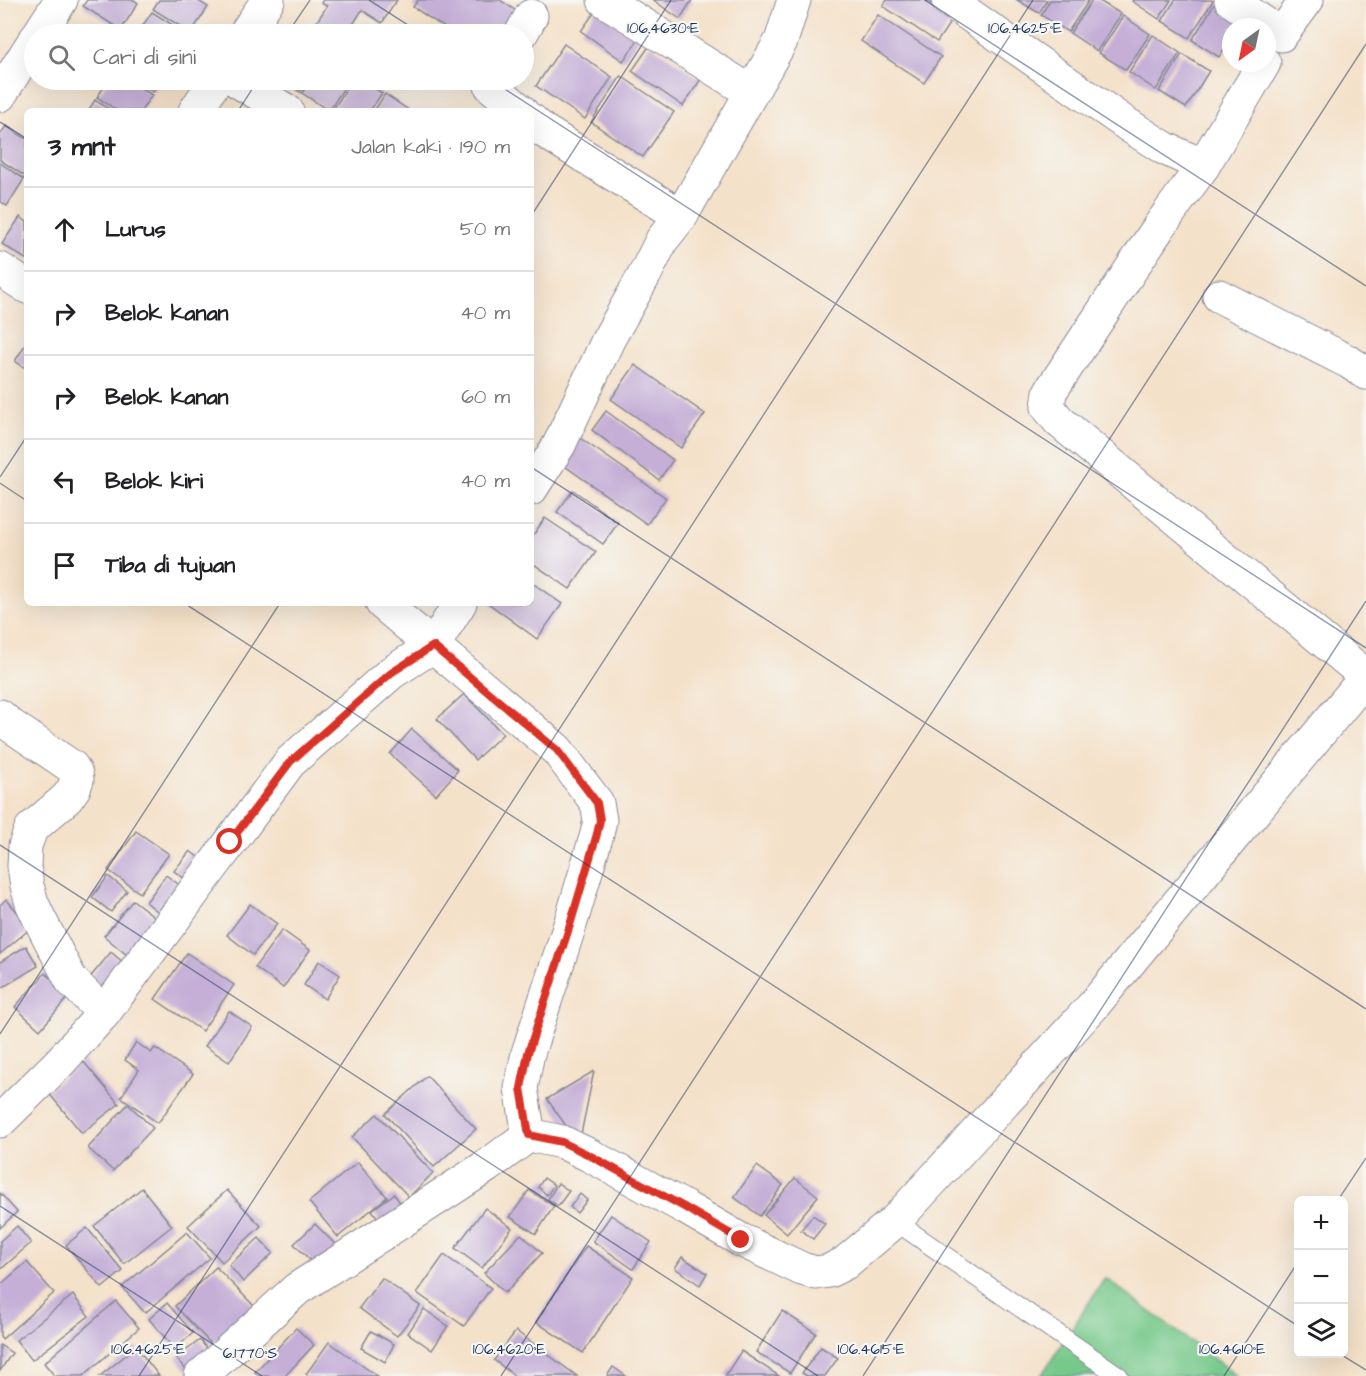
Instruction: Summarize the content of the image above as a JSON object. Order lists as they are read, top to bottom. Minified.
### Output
{"north":"bottom left","page":{"search":"Cari di sini","heading":["3 mnt","Jalan kaki · 190 m"],"list":[["Lurus","50 m"],["Belok kanan","40 m"],["Belok kanan","60 m"],["Belok kiri","40 m"],"Tiba di tujuan"],"map_buttons":["+","−"]},"coordinates":["106.4630°E","106.4625°E","106.4620°E","106.4615°E","106.4610°E","6.1770°S"]}
